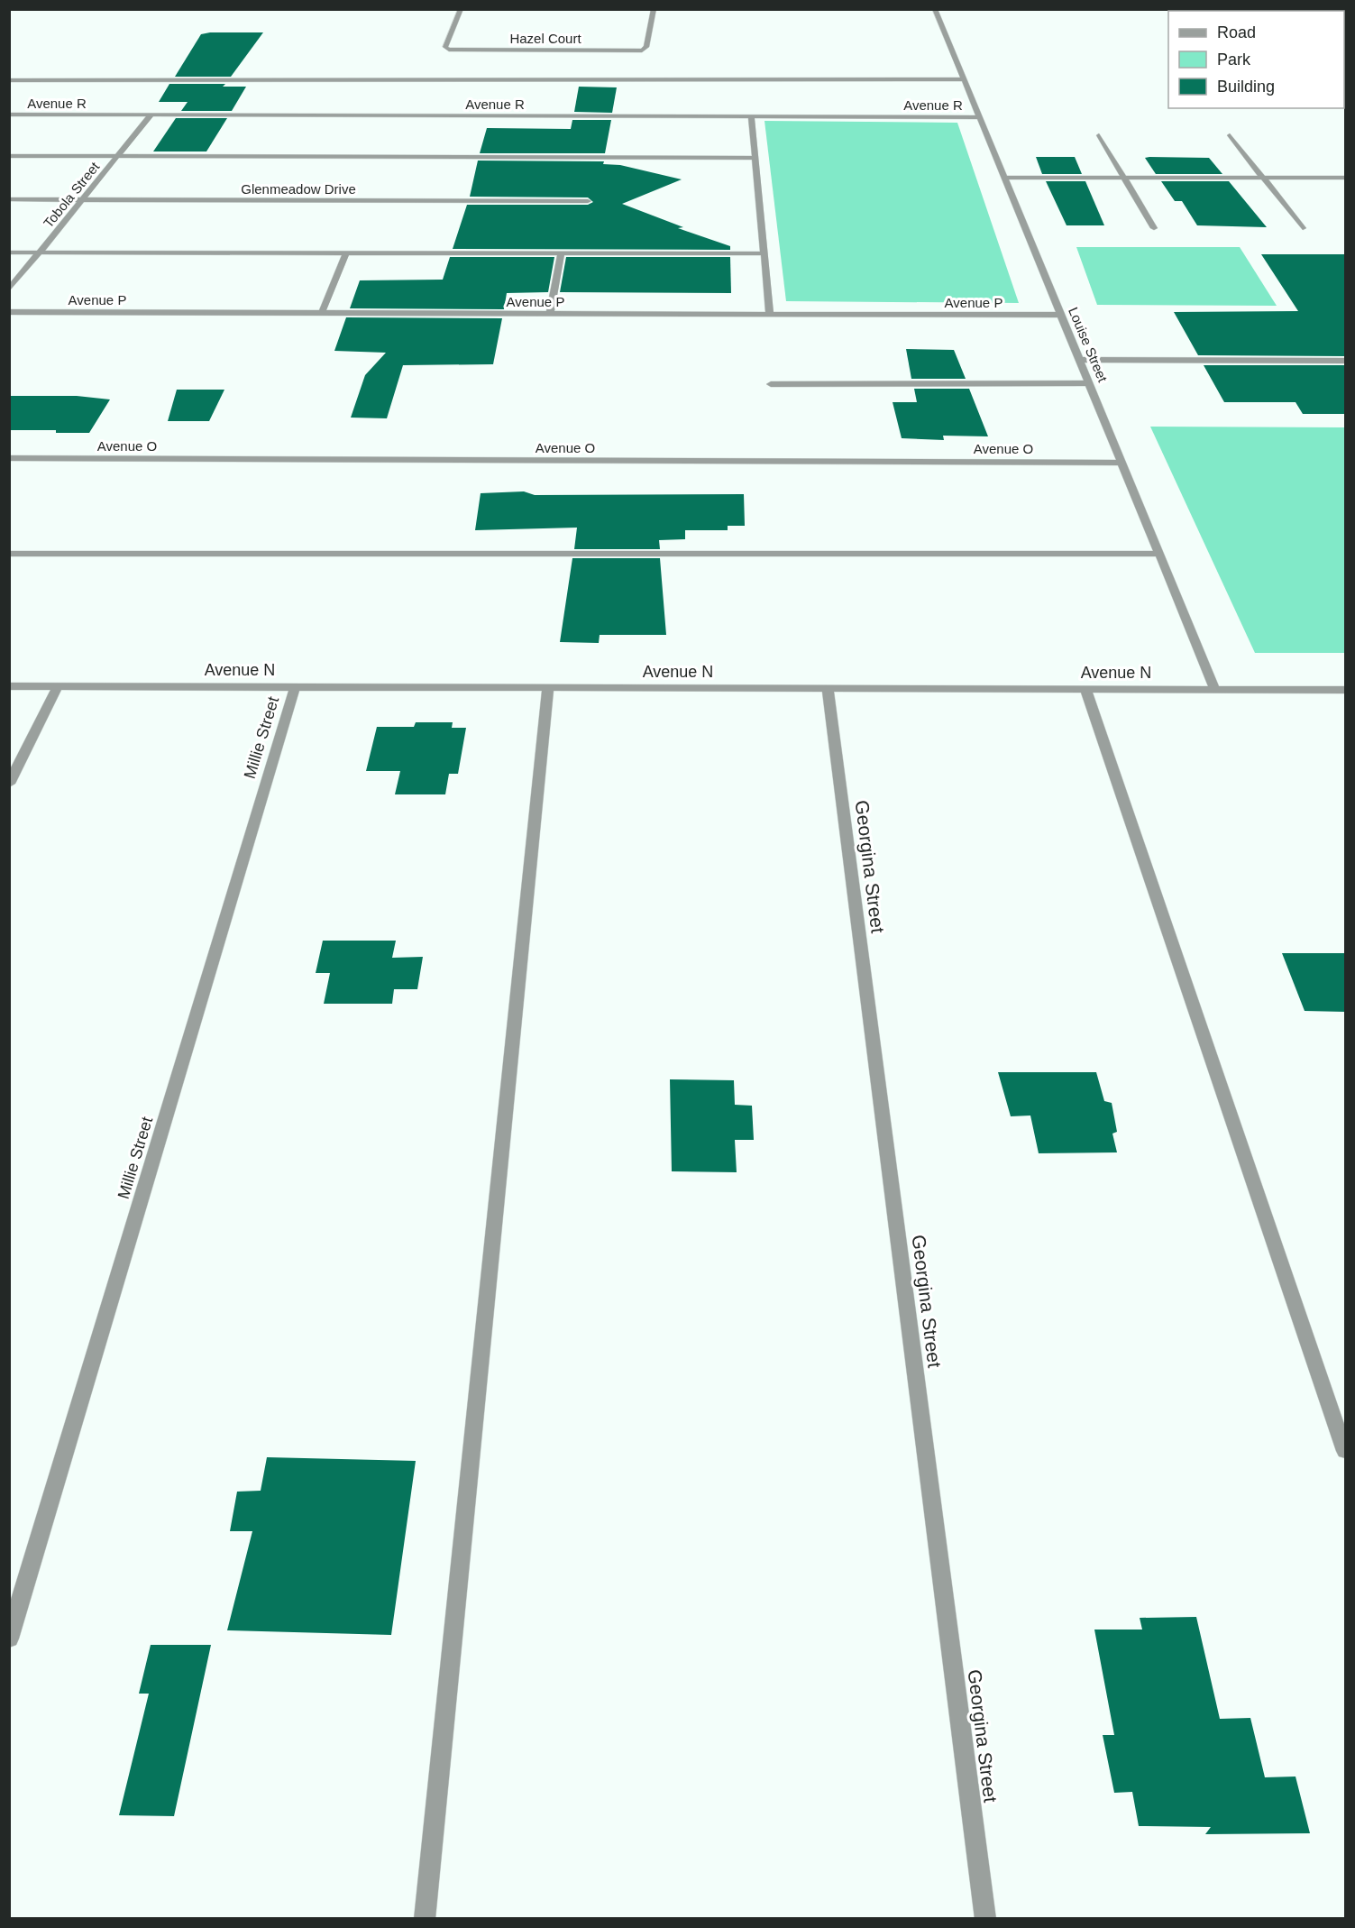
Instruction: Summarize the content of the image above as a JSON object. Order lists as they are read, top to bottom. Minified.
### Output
{"streets":{"street":["Hazel Court","Avenue R","Glenmeadow Drive","Tobola Street","Avenue P","Louise Street","Avenue O","Avenue N","Millie Street","Georgina Street"]},"crossings":[["Avenue R","Tobola Street"],["Avenue R","Louise Street"],["Glenmeadow Drive","Tobola Street"],["Avenue P","Louise Street"],["Louise Street","Avenue O"],["Louise Street","Avenue N"],["Avenue N","Millie Street"],["Avenue N","Georgina Street"]],"legend":["Road","Park","Building"]}
